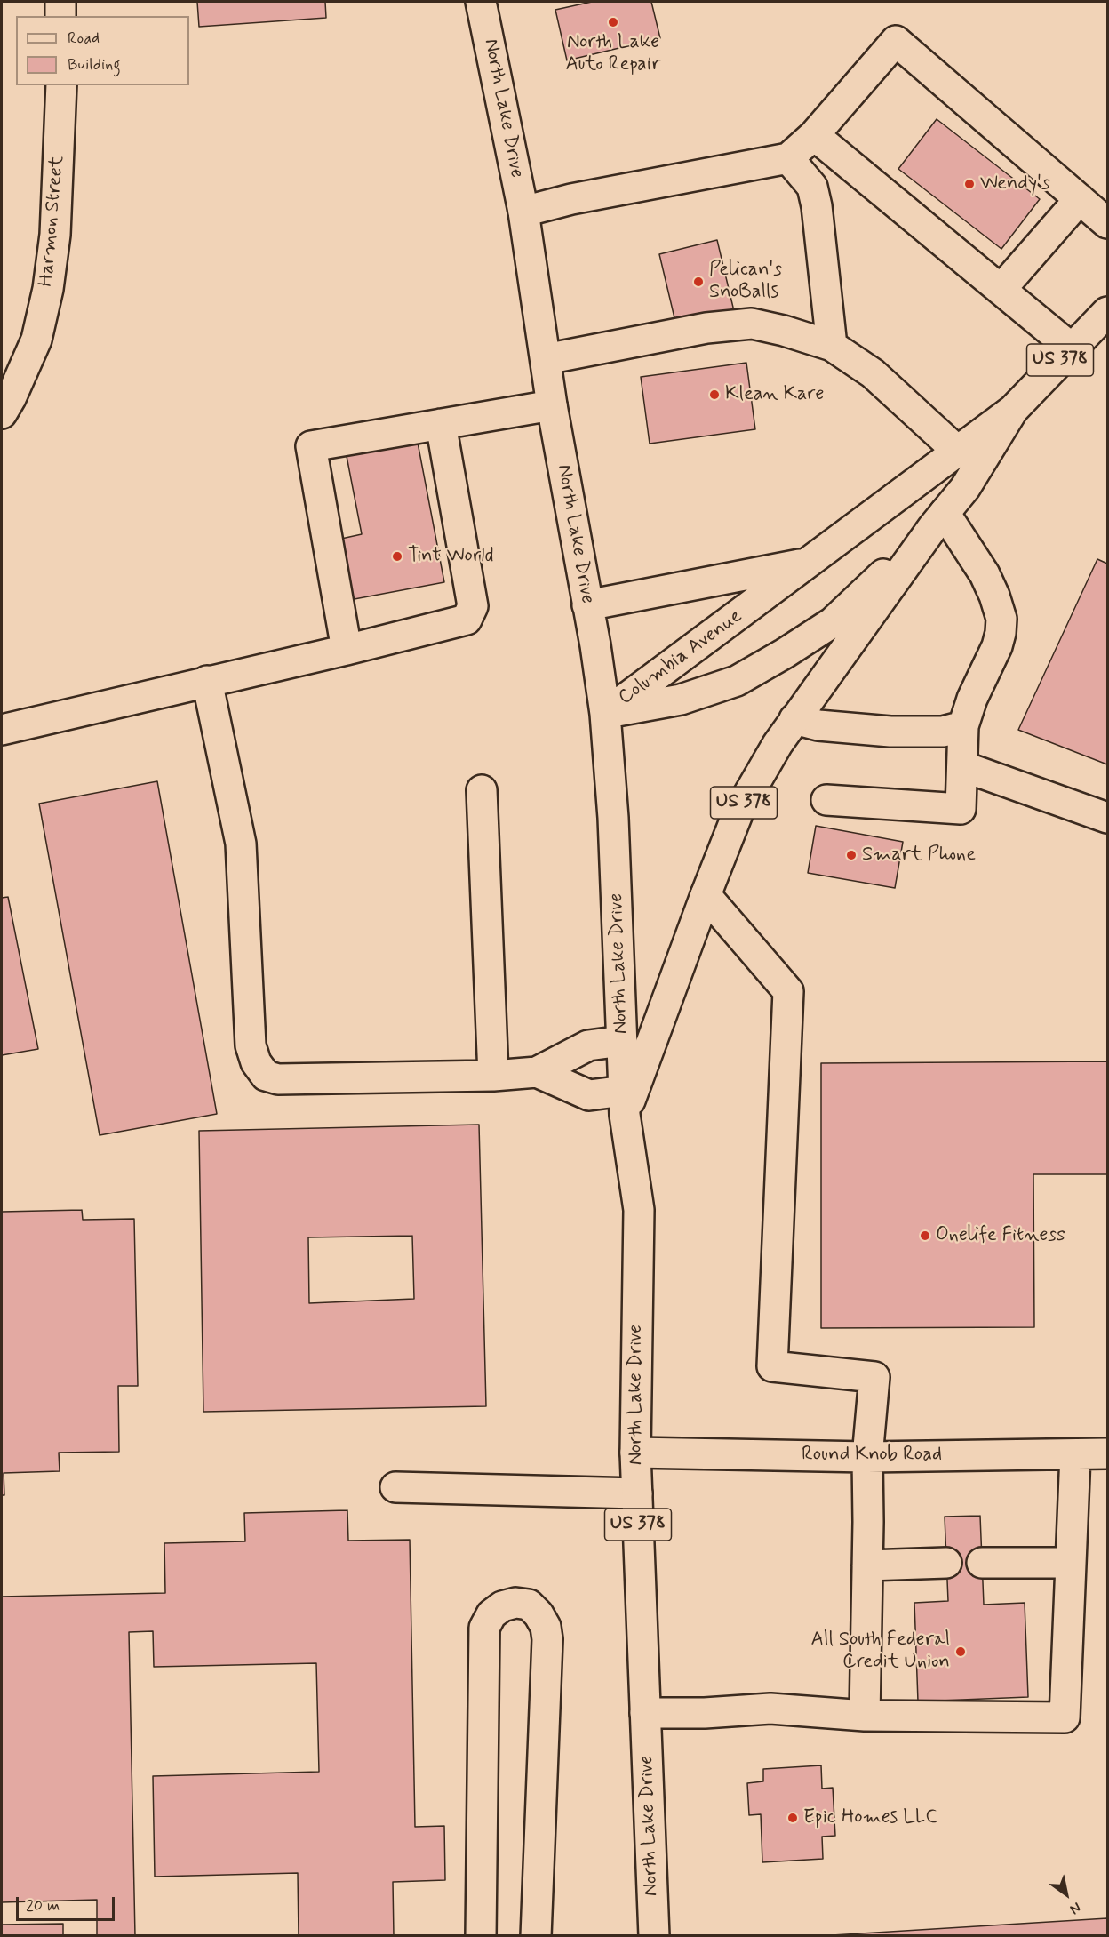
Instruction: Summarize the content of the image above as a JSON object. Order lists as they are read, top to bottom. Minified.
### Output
{"streets":{"main road":["North Lake Drive","Harmon Street","US 378","Columbia Avenue","Round Knob Road"]},"crossings":[["North Lake Drive","Columbia Avenue"],["North Lake Drive","Round Knob Road"]],"places":["North Lake Auto Repair","Wendy's","Pelican's SnoBalls","Klean Kare","Tint World","Smart Phone","Onelife Fitness","All South Federal Credit Union","Epic Homes LLC"],"legend":["Road","Building"],"scale_bar":"20 m","north":"bottom right"}
